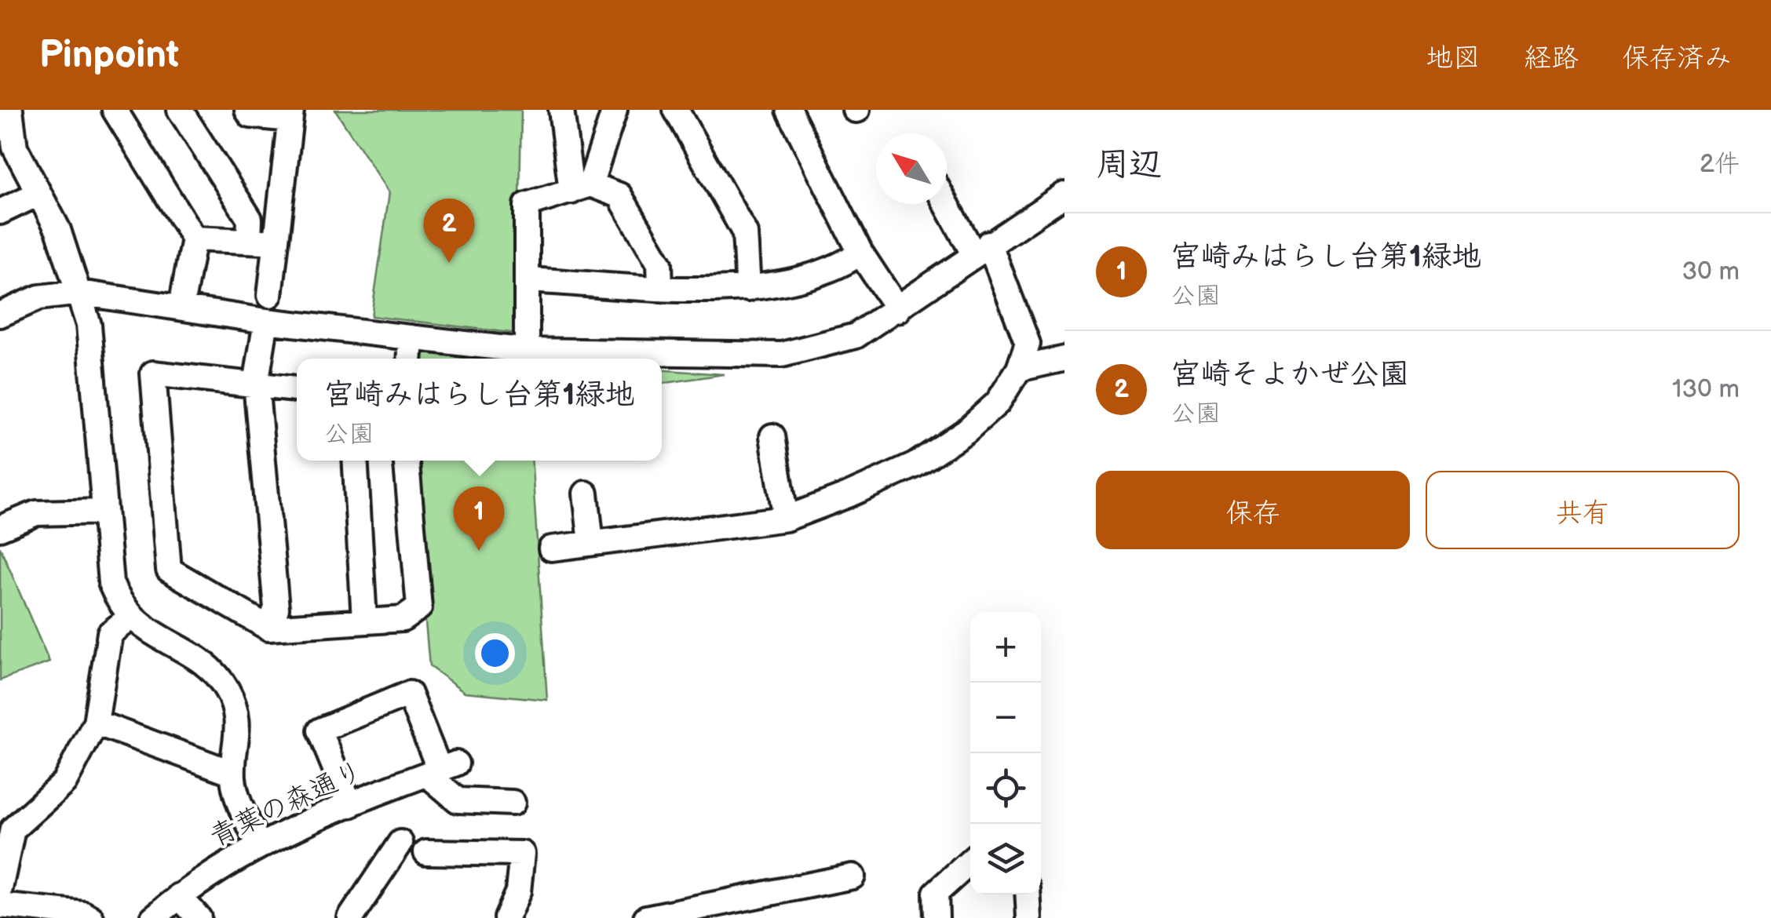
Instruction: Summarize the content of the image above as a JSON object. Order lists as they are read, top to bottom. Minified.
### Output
{"streets":{"street":["青葉の森通り"]},"north":"top left","page":{"header":"Pinpoint","nav":["地図","経路","保存済み"],"heading":["周辺","2件"],"pins":["2","1"],"list":[{"mark":"1","name":"宮崎みはらし台第1緑地","note":"公園","value":"30 m"},{"mark":"2","name":"宮崎そよかぜ公園","note":"公園","value":"130 m"}],"popup":["宮崎みはらし台第1緑地","公園"],"buttons":["保存","共有"],"map_buttons":["+","−"]}}
